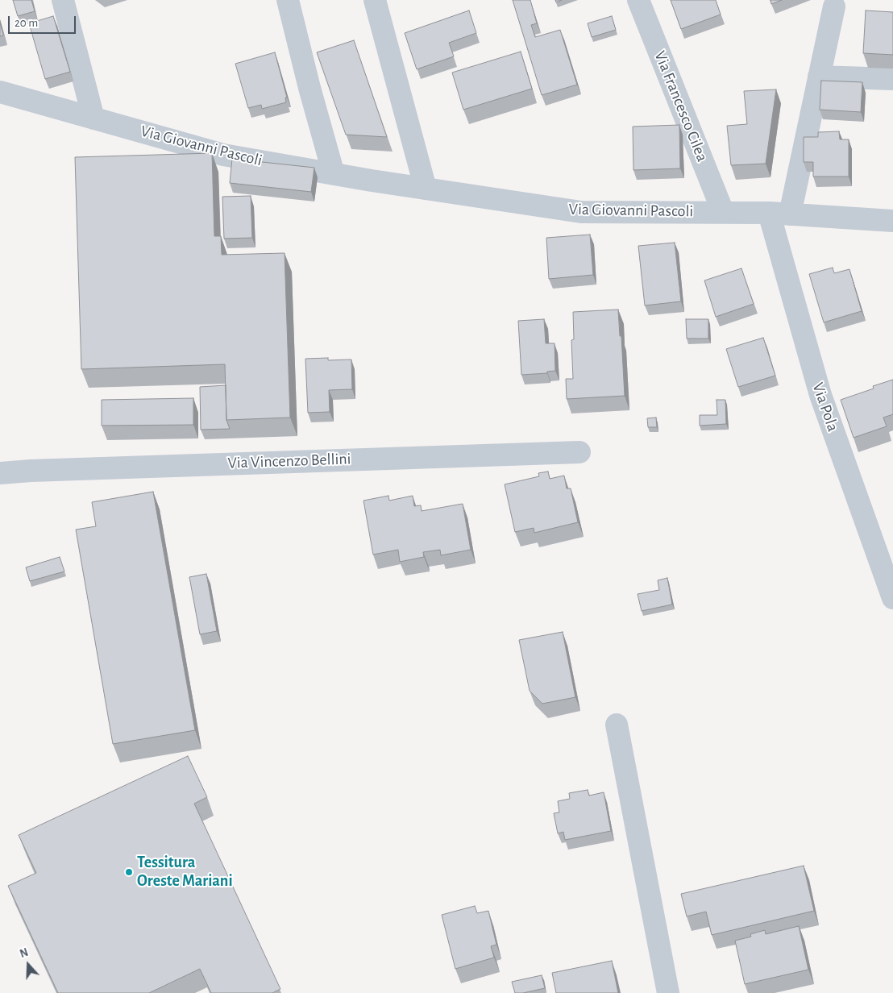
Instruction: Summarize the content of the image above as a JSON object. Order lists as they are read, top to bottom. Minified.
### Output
{"streets":{"street":["Via Francesco Cilea","Via Giovanni Pascoli","Via Pola","Via Vincenzo Bellini"]},"crossings":[["Via Francesco Cilea","Via Giovanni Pascoli"],["Via Giovanni Pascoli","Via Pola"]],"places":["Tessitura Oreste Mariani"],"scale_bar":"20 m","north":"top"}
